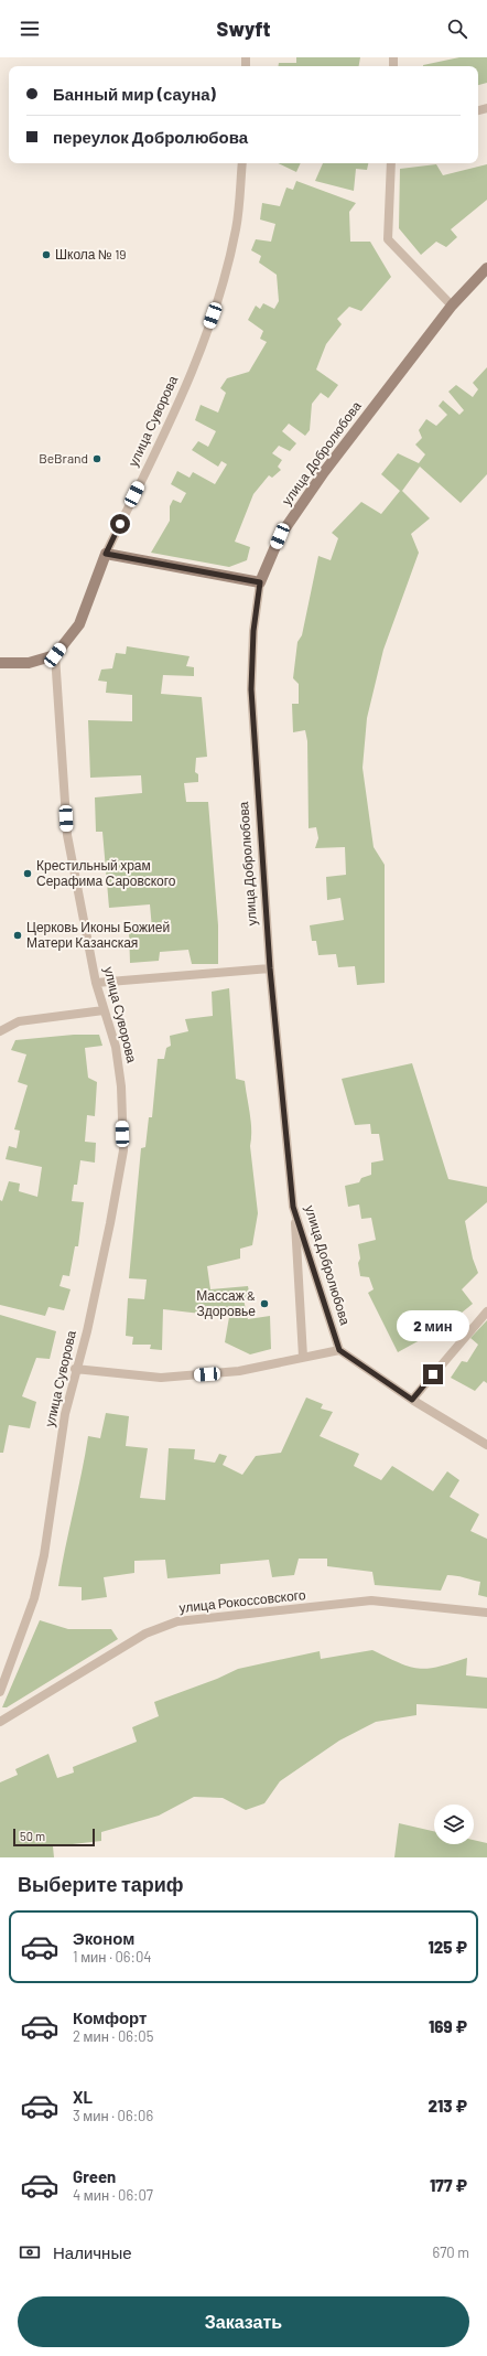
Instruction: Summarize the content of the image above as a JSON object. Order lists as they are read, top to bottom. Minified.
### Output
{"streets":{"street":["улица Суворова","улица Добролюбова","улица Рокоссовского"]},"places":["Школа № 19","BeBrand","Крестильный храм Серафима Саровского","Церковь Иконы Божией Матери Казанская","Массаж & Здоровье"],"scale_bar":"50 m","page":{"header":"Swyft","banner":["Банный мир (сауна)","переулок Добролюбова"],"bubble":"2 мин","scale":"50 m","heading":"Выберите тариф","list":[{"name":"Эконом","note":"1 мин · 06:04","value":"125 ₽"},{"name":"Комфорт","note":"2 мин · 06:05","value":"169 ₽"},{"name":"XL","note":"3 мин · 06:06","value":"213 ₽"},{"name":"Green","note":"4 мин · 06:07","value":"177 ₽"}],"pay":["Наличные","670 m"],"buttons":"Заказать"}}
